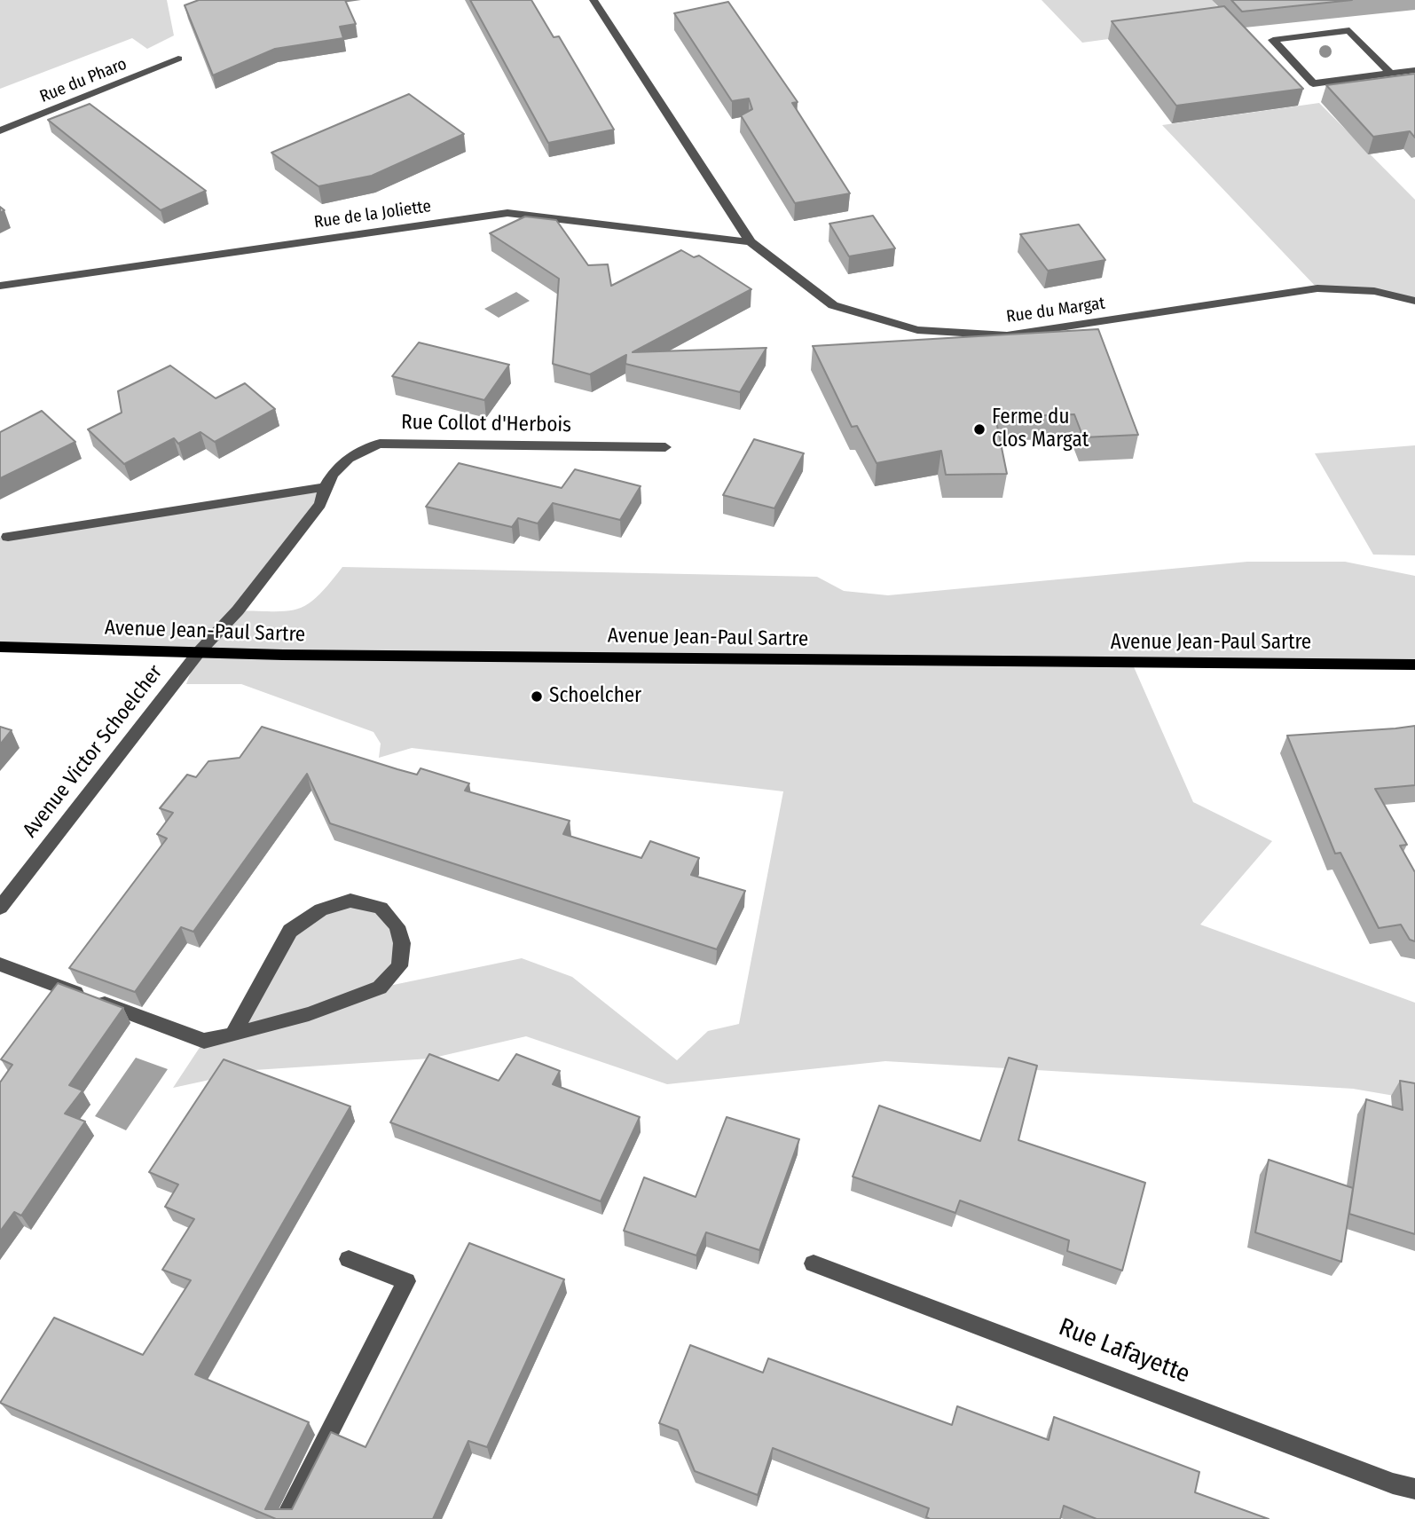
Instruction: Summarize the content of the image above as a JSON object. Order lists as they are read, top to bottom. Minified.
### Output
{"streets":{"main road":["Avenue Jean-Paul Sartre"],"street":["Rue du Pharo","Rue de la Joliette","Rue du Margat","Rue Collot d'Herbois","Avenue Victor Schoelcher","Rue Lafayette"]},"crossings":[["Rue de la Joliette","Rue du Margat"],["Rue Collot d'Herbois","Avenue Jean-Paul Sartre"],["Rue Collot d'Herbois","Avenue Victor Schoelcher"],["Avenue Jean-Paul Sartre","Avenue Victor Schoelcher"]],"places":["Ferme du Clos Margat","Schoelcher"]}
